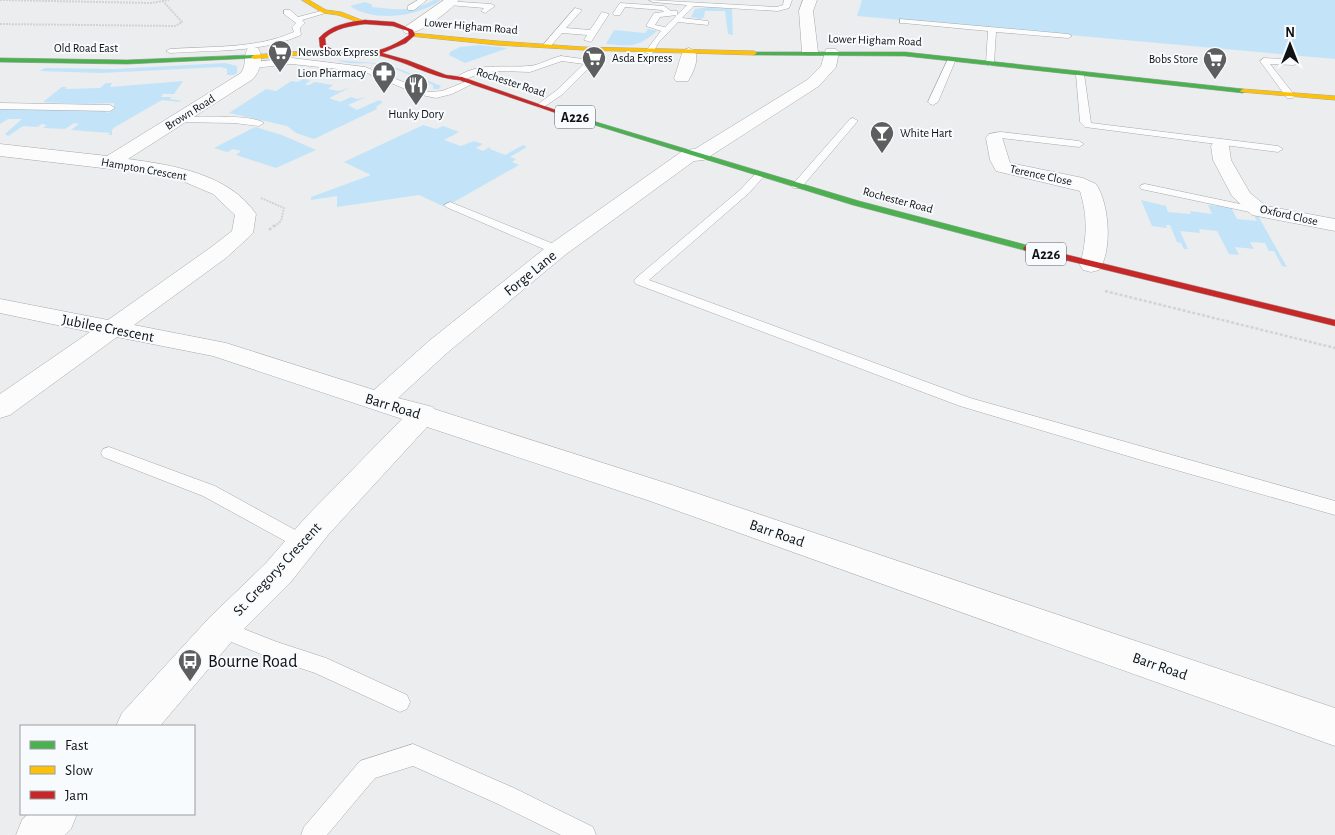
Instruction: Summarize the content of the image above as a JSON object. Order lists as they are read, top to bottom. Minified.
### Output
{"streets":{"main road":["Lower Higham Road","Old Road East","Rochester Road","A226"],"street":["Brown Road","Hampton Crescent","Terence Close","Oxford Close","Forge Lane","Jubilee Crescent","Barr Road","St. Gregorys Crescent"]},"crossings":[["Lower Higham Road","Old Road East"],["Lower Higham Road","Rochester Road"],["Lower Higham Road","A226"],["Lower Higham Road","Forge Lane"],["Old Road East","Brown Road"],["Old Road East","A226"],["Rochester Road","A226"],["Rochester Road","Terence Close"],["Rochester Road","Forge Lane"],["Brown Road","Hampton Crescent"],["Hampton Crescent","Jubilee Crescent"],["Forge Lane","Barr Road"],["Jubilee Crescent","Barr Road"],["Barr Road","St. Gregorys Crescent"]],"places":{"supermarket":["Newsbox Express","Asda Express","Bobs Store"],"pharmacy":["Lion Pharmacy"],"restaurant":["Hunky Dory"],"bar":["White Hart"],"bus stop":["Bourne Road"]},"legend":["Fast","Slow","Jam"],"north":"top"}
